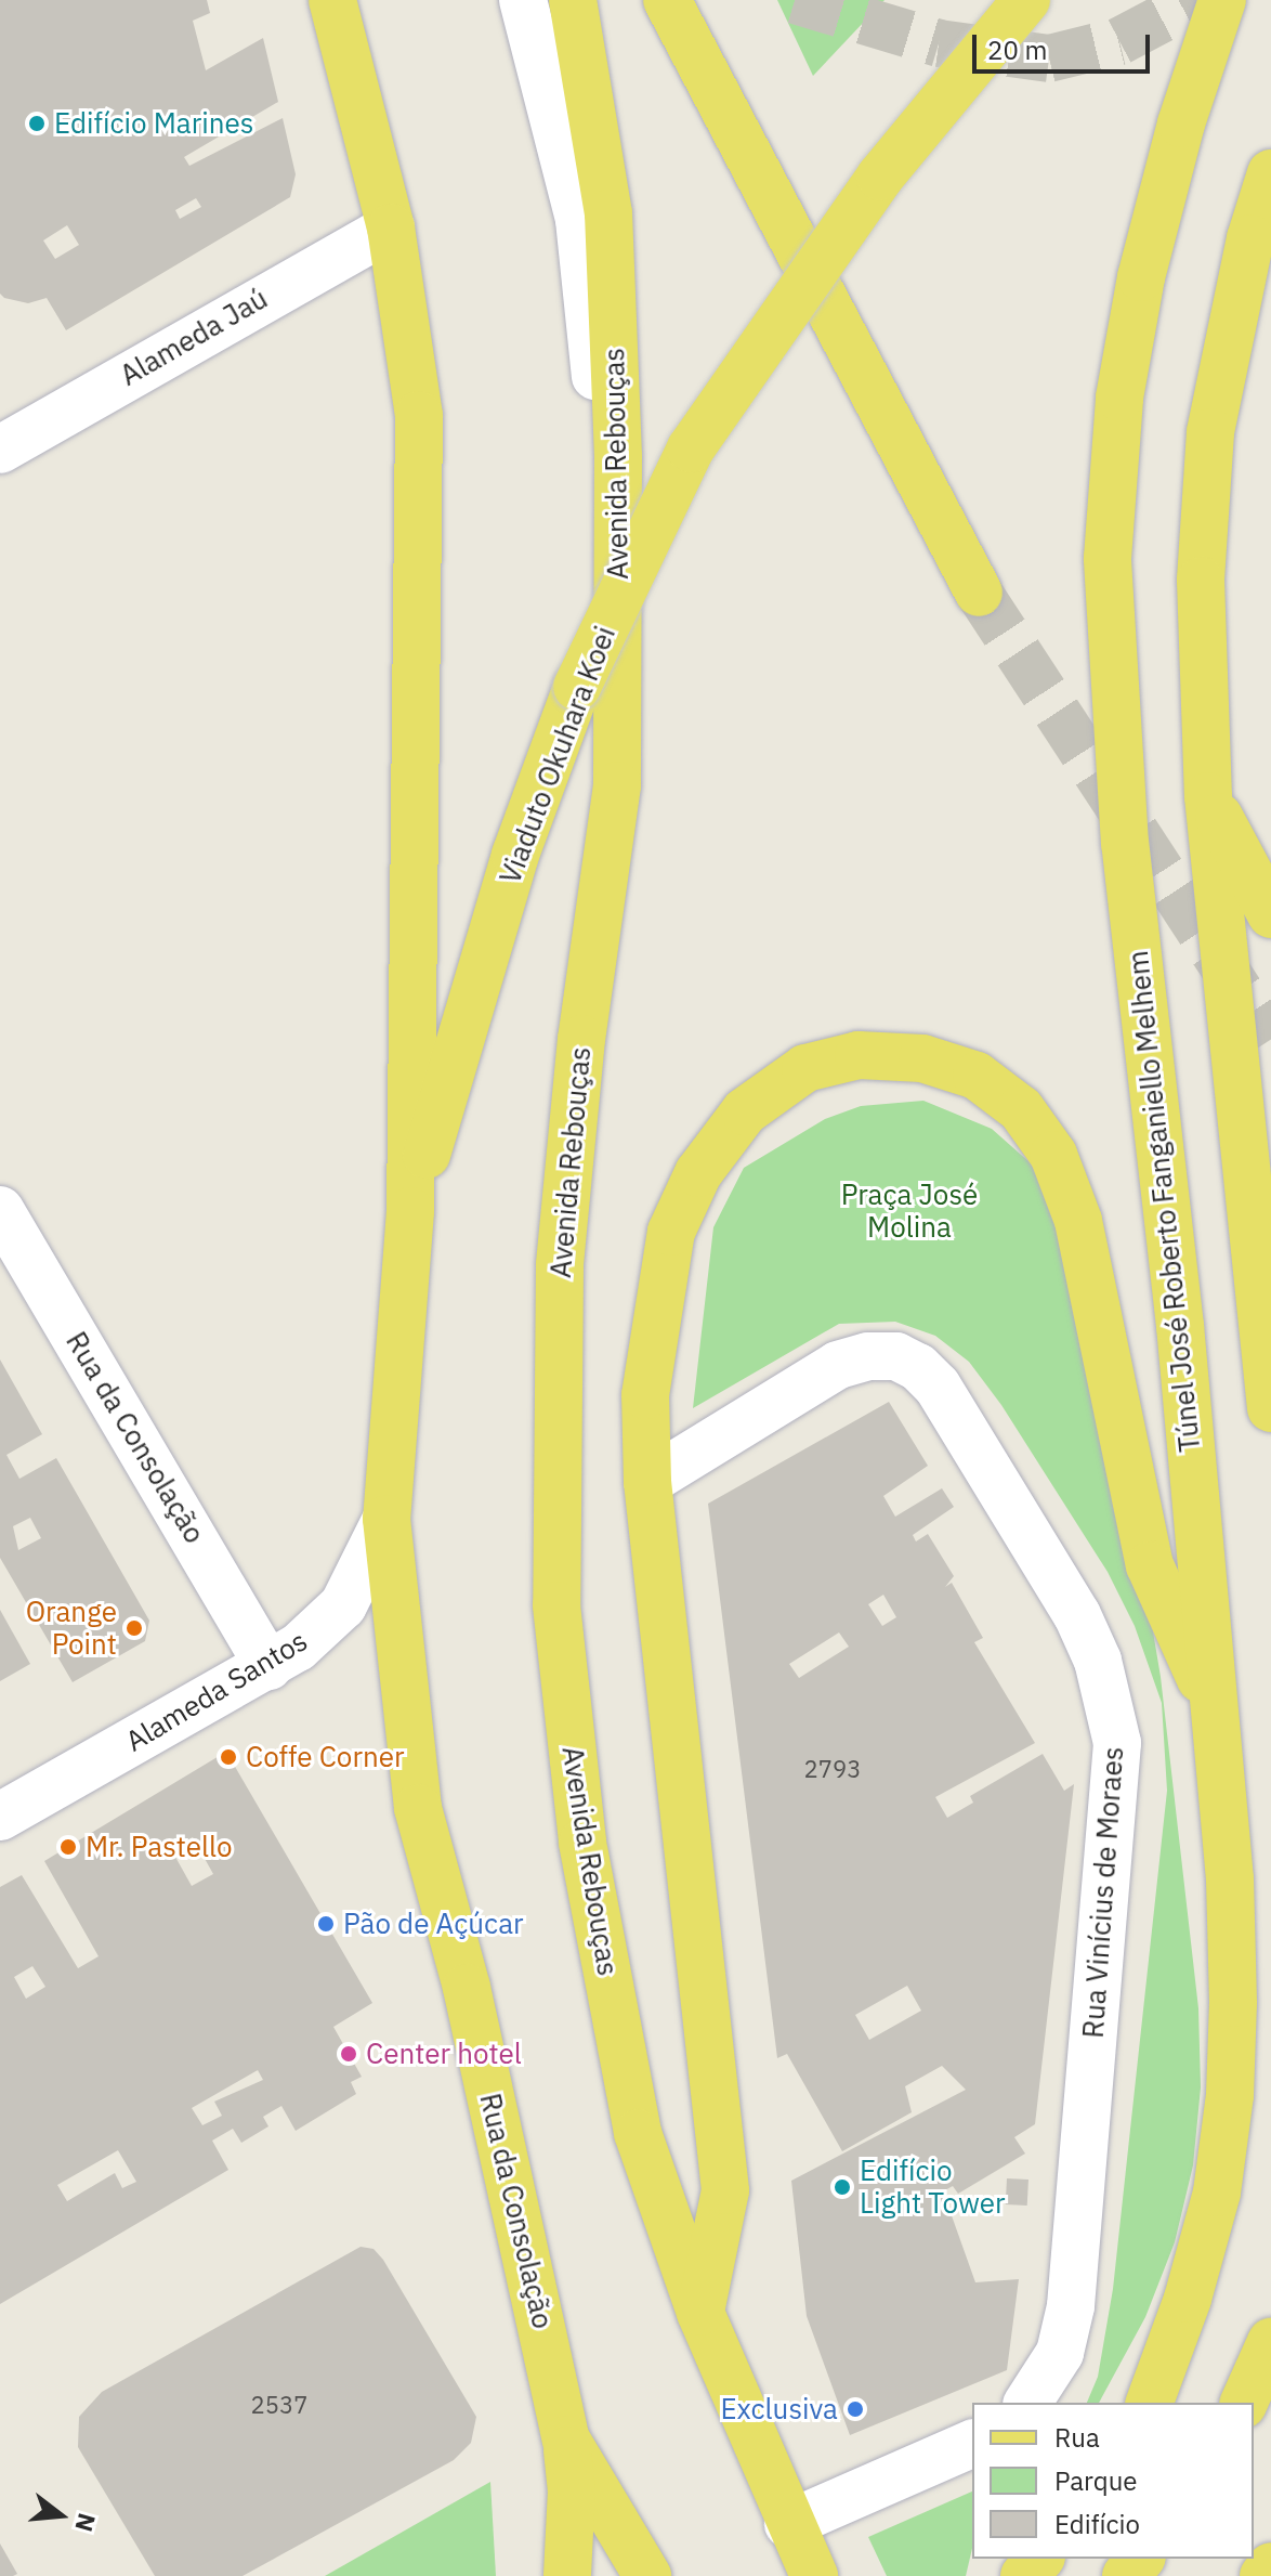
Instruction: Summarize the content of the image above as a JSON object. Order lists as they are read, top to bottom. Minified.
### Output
{"streets":{"main road":["Avenida Rebouças","Viaduto Okuhara Koei","Túnel José Roberto Fanganiello Melhem","Rua da Consolação"],"street":["Alameda Jaú","Alameda Santos","Rua Vinícius de Moraes"]},"crossings":[["Rua da Consolação","Alameda Santos"]],"parks":["Praça José Molina"],"places":["Edifício Marines","Orange Point","Coffe Corner","Mr. Pastello","Pão de Açúcar","Center hotel","Edifício Light Tower","Exclusiva"],"house_numbers":["2793","2537"],"legend":["Rua","Parque","Edifício"],"scale_bar":"20 m","north":"right"}
